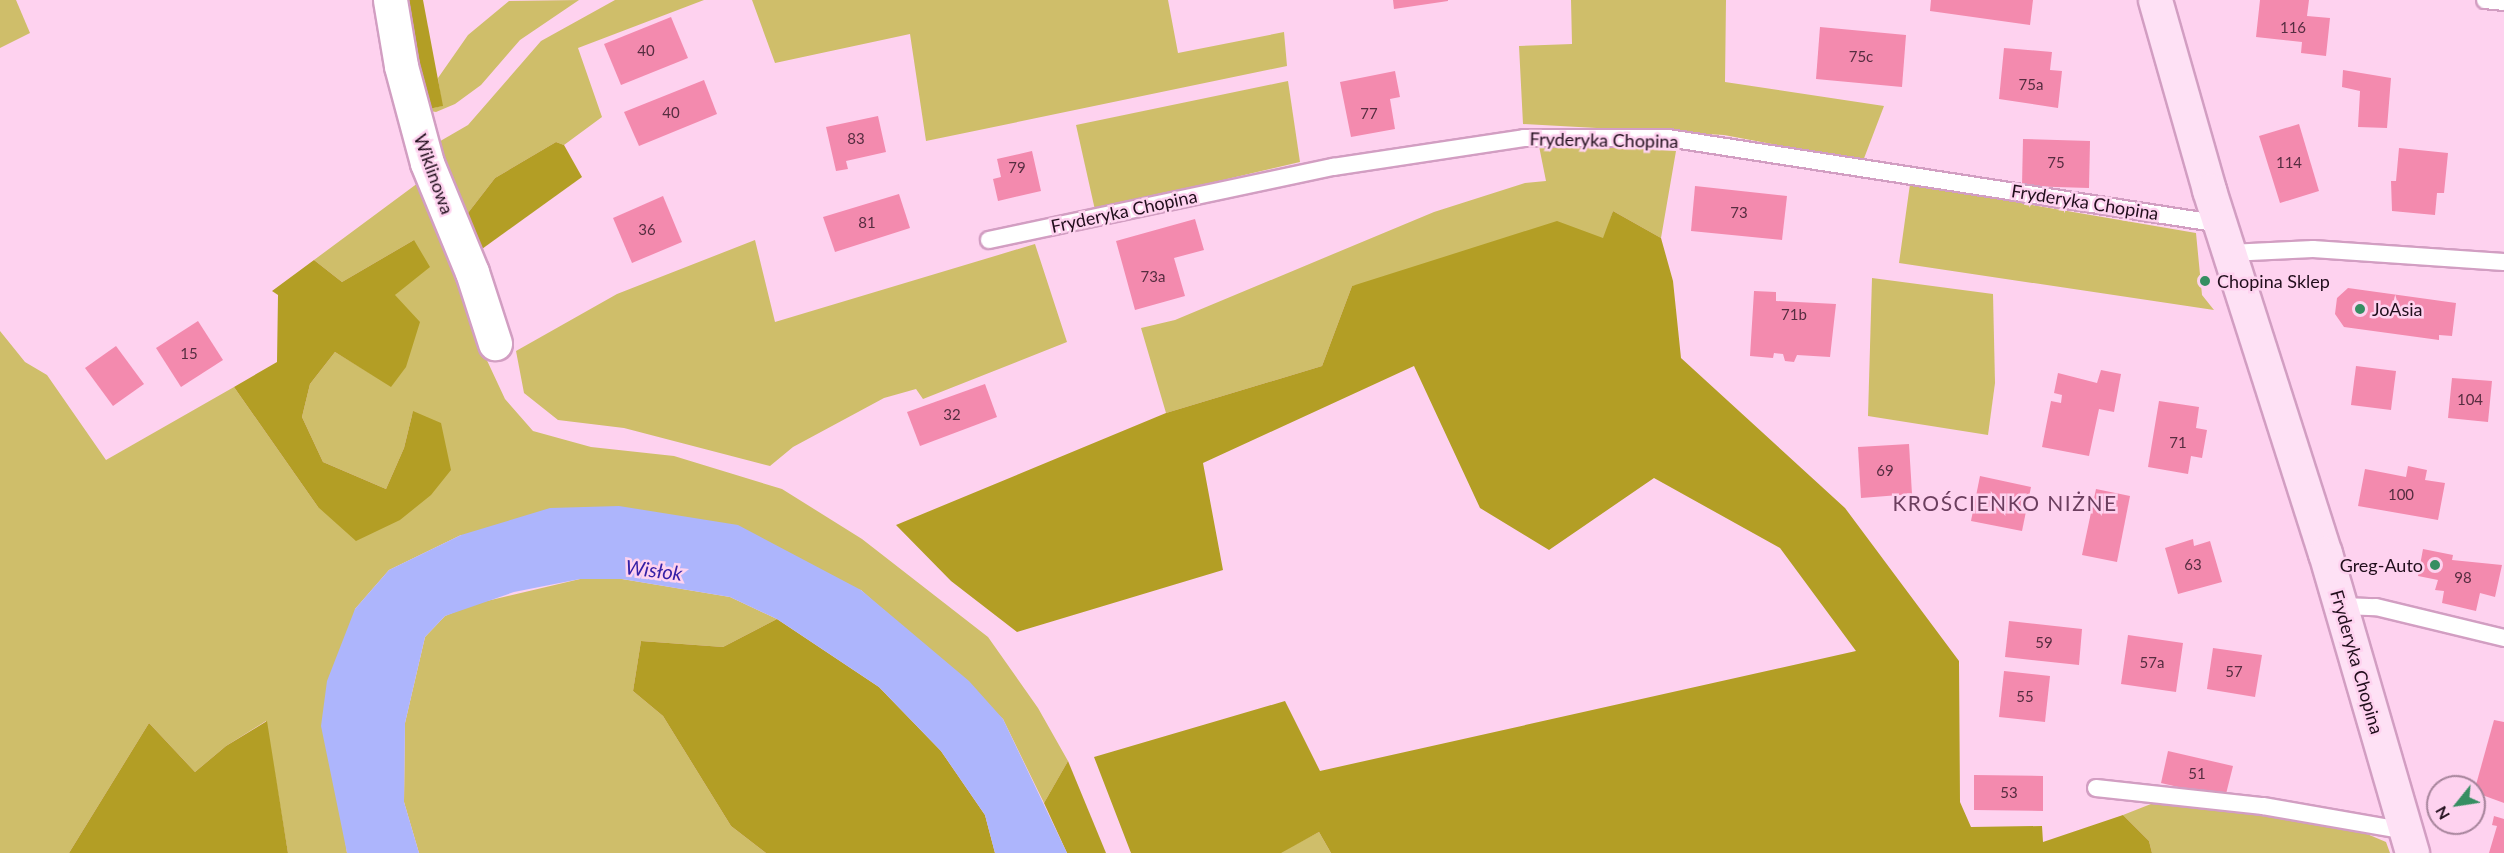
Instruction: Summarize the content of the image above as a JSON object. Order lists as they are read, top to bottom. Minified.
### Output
{"streets":{"street":["Fryderyka Chopina","Wiklinowa"]},"districts":["KROŚCIENKO NIŻNE"],"water":["Wisłok"],"places":["Chopina Sklep","JoAsia","Greg-Auto"],"house_numbers":["116","40","75c","75a","40","77","83","75","114","79","73","81","36","73a","71b","15","104","32","71","69","100","63","98","59","57a","57","55","51","53"],"north":"bottom left"}
